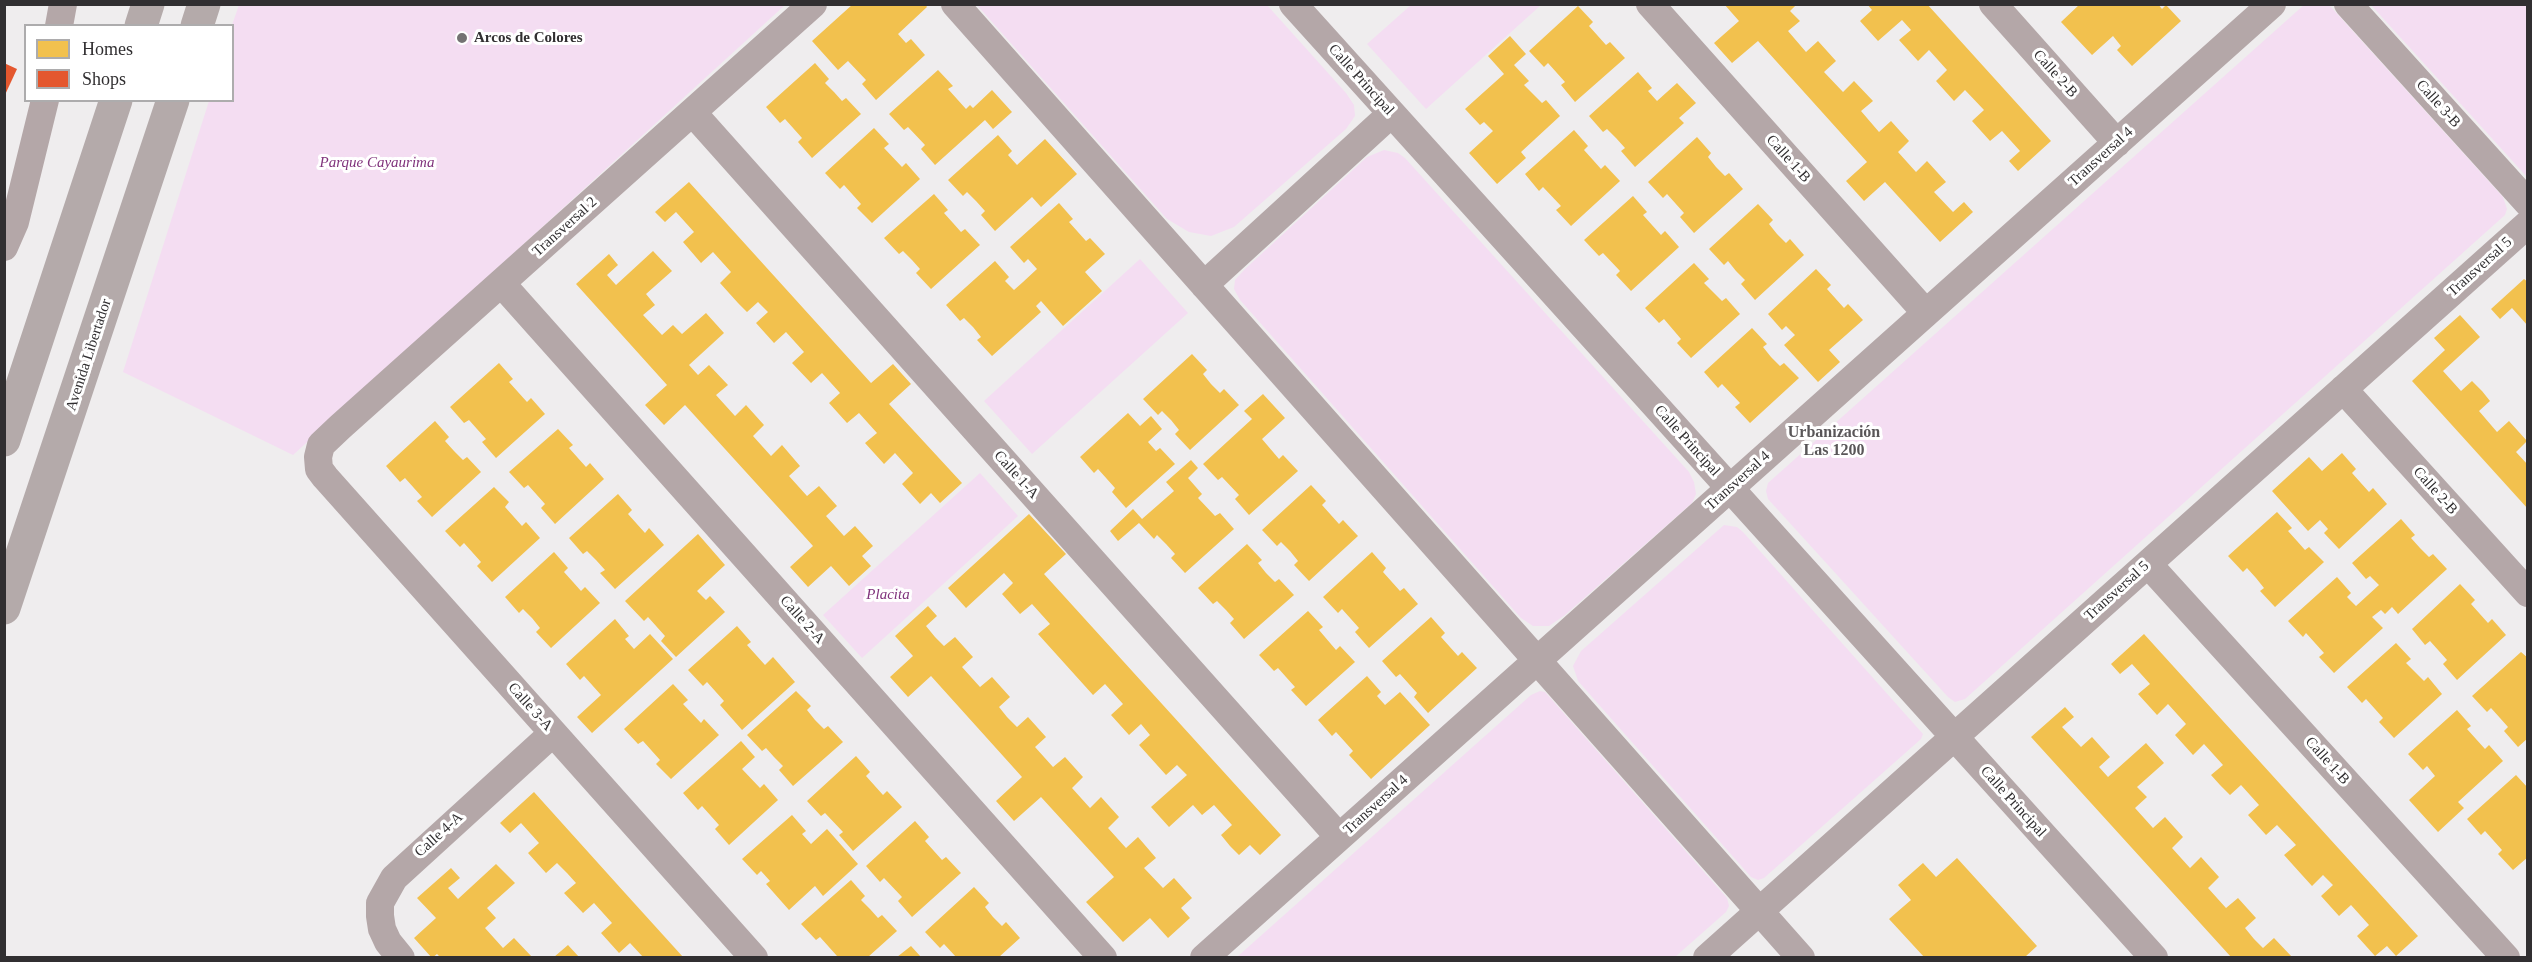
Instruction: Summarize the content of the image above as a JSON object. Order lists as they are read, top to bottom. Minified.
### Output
{"streets":{"main road":["Avenida Libertador"],"street":["Calle 2-B","Calle Principal","Calle 3-B","Transversal 4","Calle 1-B","Transversal 2","Transversal 5","Calle 1-A","Calle 2-A","Calle 3-A","Calle 4-A"]},"crossings":[["Calle 2-B","Transversal 4"],["Calle 2-B","Transversal 5"],["Calle Principal","Transversal 4"],["Calle Principal","Transversal 5"],["Transversal 4","Calle 1-B"],["Transversal 4","Calle 1-A"],["Calle 1-B","Transversal 5"],["Transversal 2","Calle 1-A"],["Transversal 2","Calle 2-A"],["Transversal 2","Calle 3-A"],["Calle 3-A","Calle 4-A"]],"districts":["Urbanización Las 1200"],"parks":["Parque Cayaurima","Placita"],"places":["Arcos de Colores"],"legend":["Homes","Shops"]}
